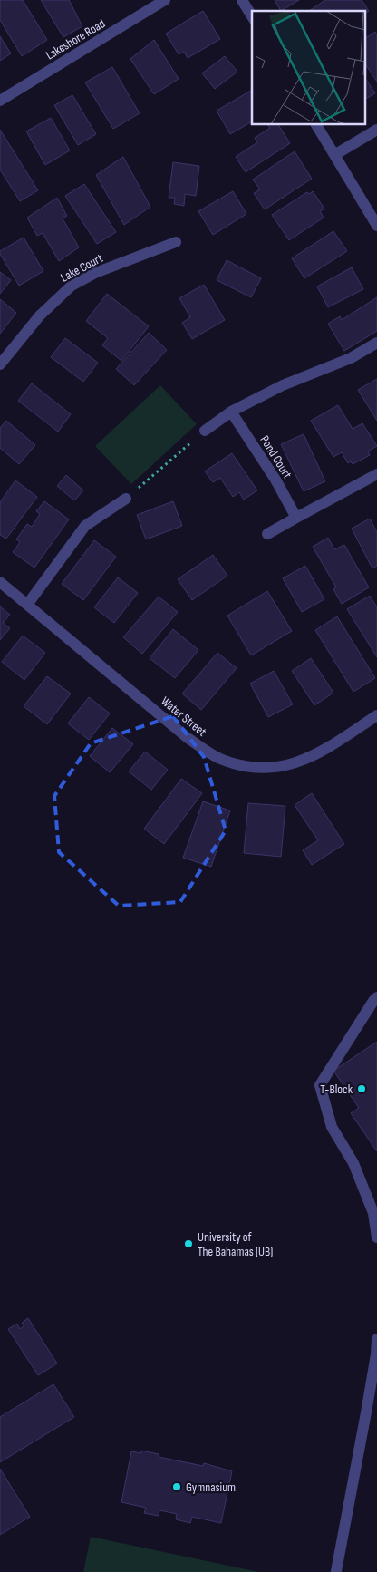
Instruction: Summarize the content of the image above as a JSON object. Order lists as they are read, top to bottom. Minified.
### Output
{"streets":{"street":["Lakeshore Road","Lake Court","Pond Court","Water Street"]},"places":["T-Block","University of The Bahamas (UB)","Gymnasium"]}
